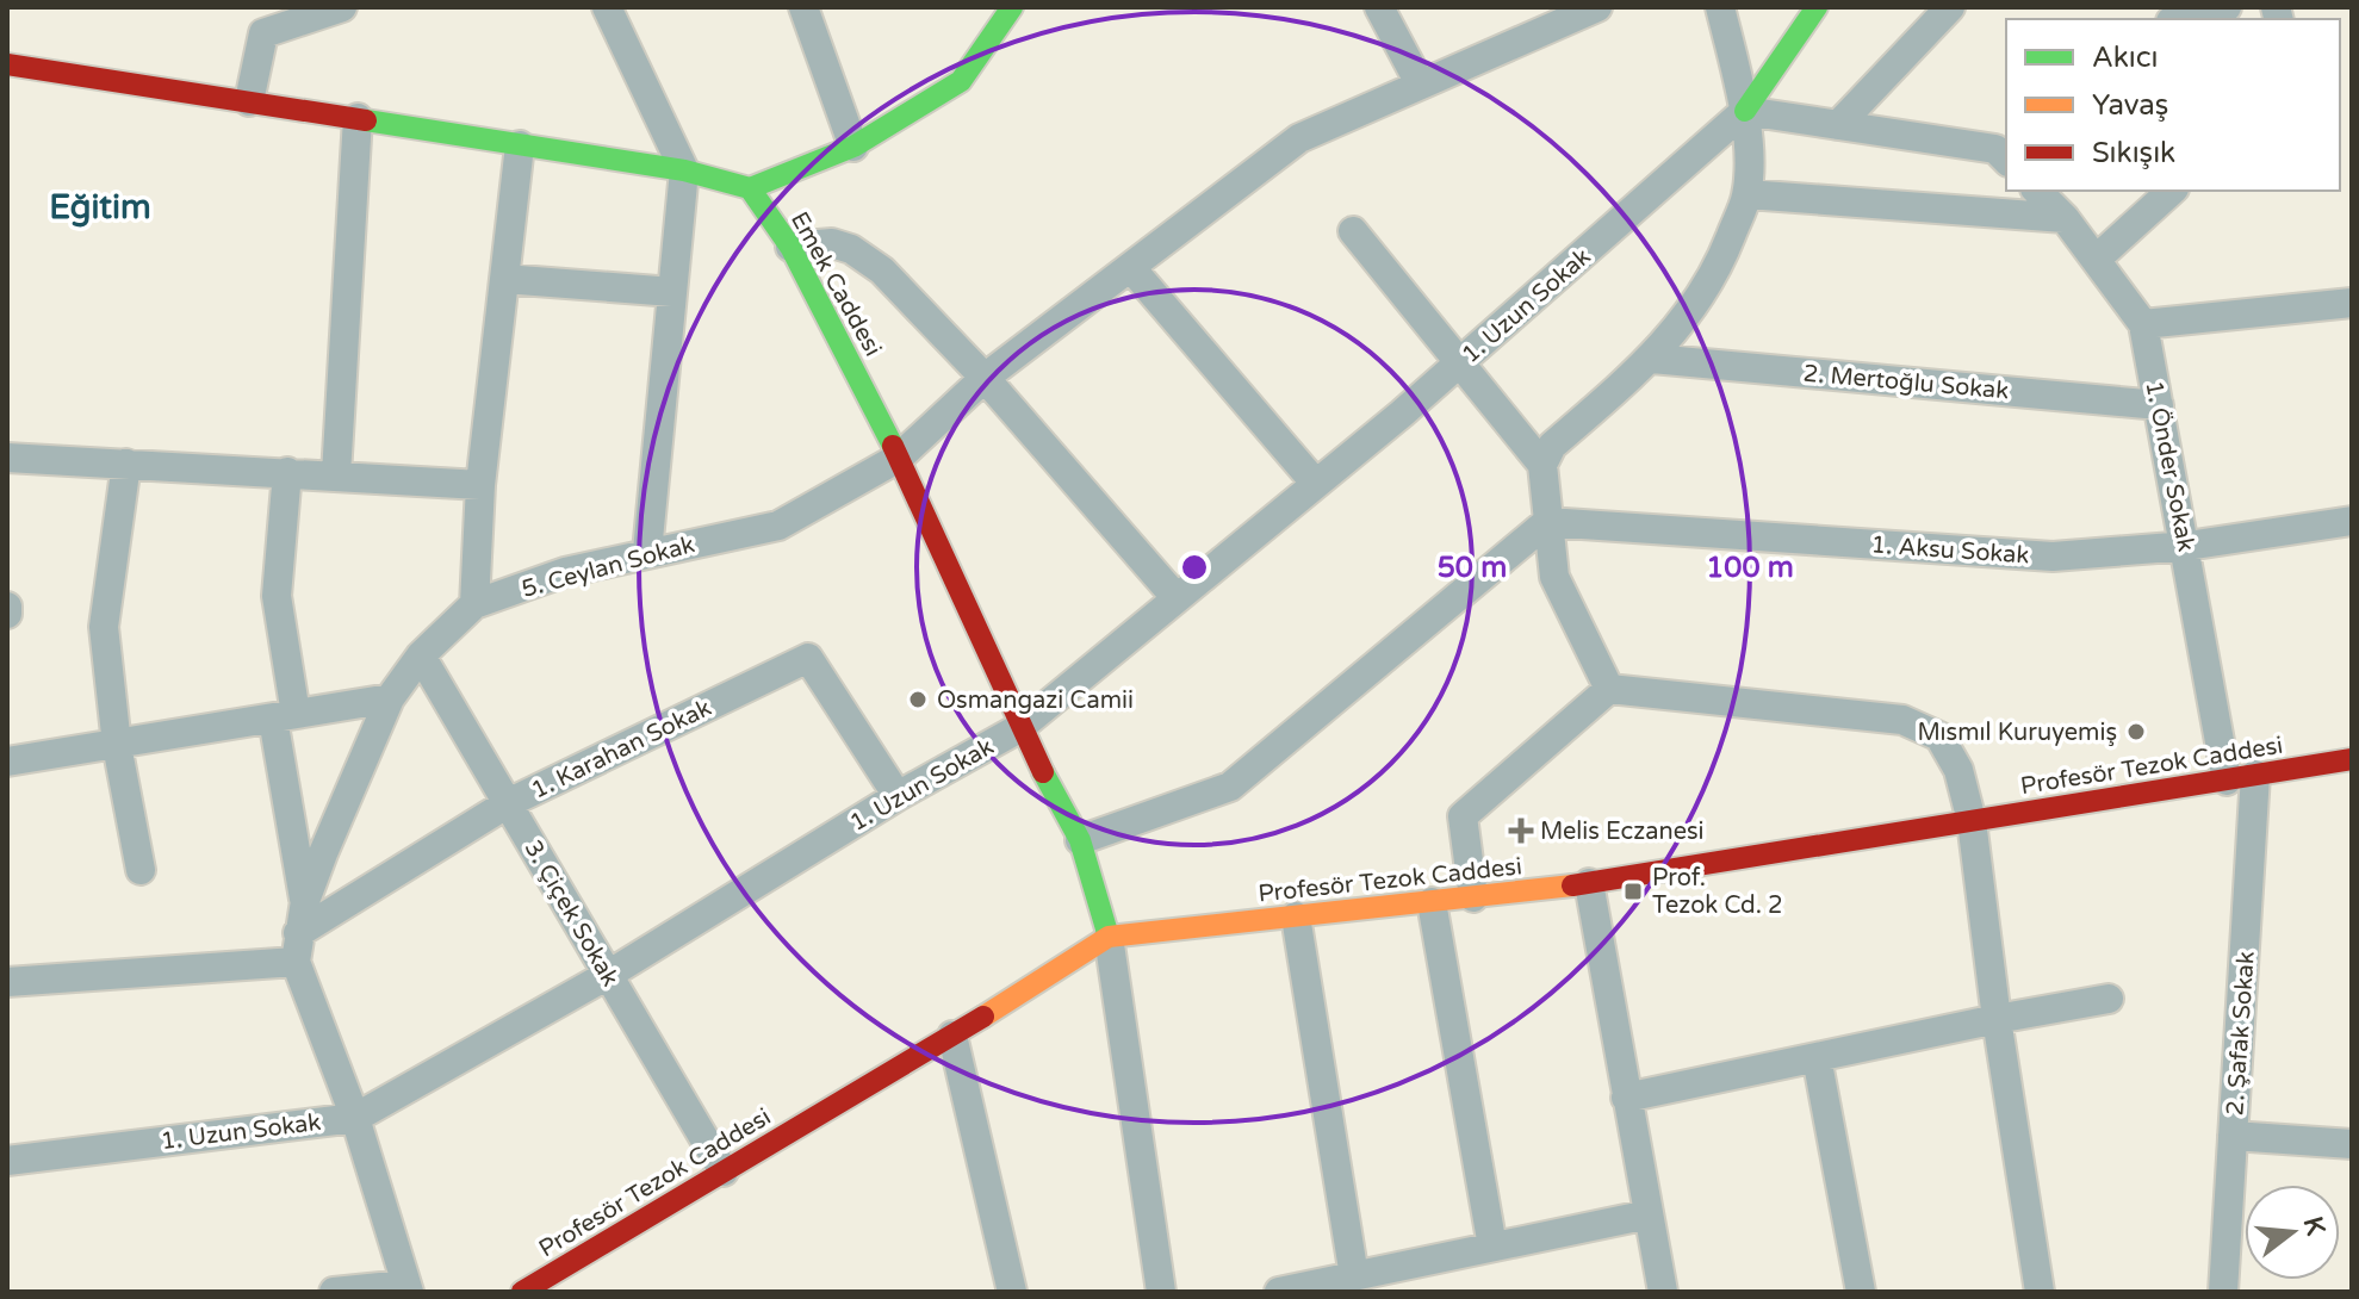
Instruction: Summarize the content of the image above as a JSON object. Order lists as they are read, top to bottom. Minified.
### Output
{"streets":{"street":["Emek Caddesi","1. Uzun Sokak","2. Mertoğlu Sokak","1. Önder Sokak","1. Aksu Sokak","5. Ceylan Sokak","1. Karahan Sokak","Profesör Tezok Caddesi","3. Çiçek Sokak","2. Şafak Sokak"]},"crossings":[["Emek Caddesi","1. Uzun Sokak"],["Emek Caddesi","5. Ceylan Sokak"],["Emek Caddesi","Profesör Tezok Caddesi"],["1. Uzun Sokak","1. Karahan Sokak"],["1. Uzun Sokak","3. Çiçek Sokak"],["2. Mertoğlu Sokak","1. Önder Sokak"],["1. Önder Sokak","1. Aksu Sokak"],["1. Önder Sokak","Profesör Tezok Caddesi"],["1. Önder Sokak","2. Şafak Sokak"],["5. Ceylan Sokak","1. Karahan Sokak"],["5. Ceylan Sokak","3. Çiçek Sokak"],["1. Karahan Sokak","3. Çiçek Sokak"],["Profesör Tezok Caddesi","3. Çiçek Sokak"],["Profesör Tezok Caddesi","2. Şafak Sokak"]],"districts":["Eğitim"],"places":{"other":["Osmangazi Camii","Mısmıl Kuruyemiş"],"health":["Melis Eczanesi"],"transit":["Prof. Tezok Cd. 2"]},"legend":["Akıcı","Yavaş","Sıkışık"],"north":"right","rings":["50 m","100 m"]}
